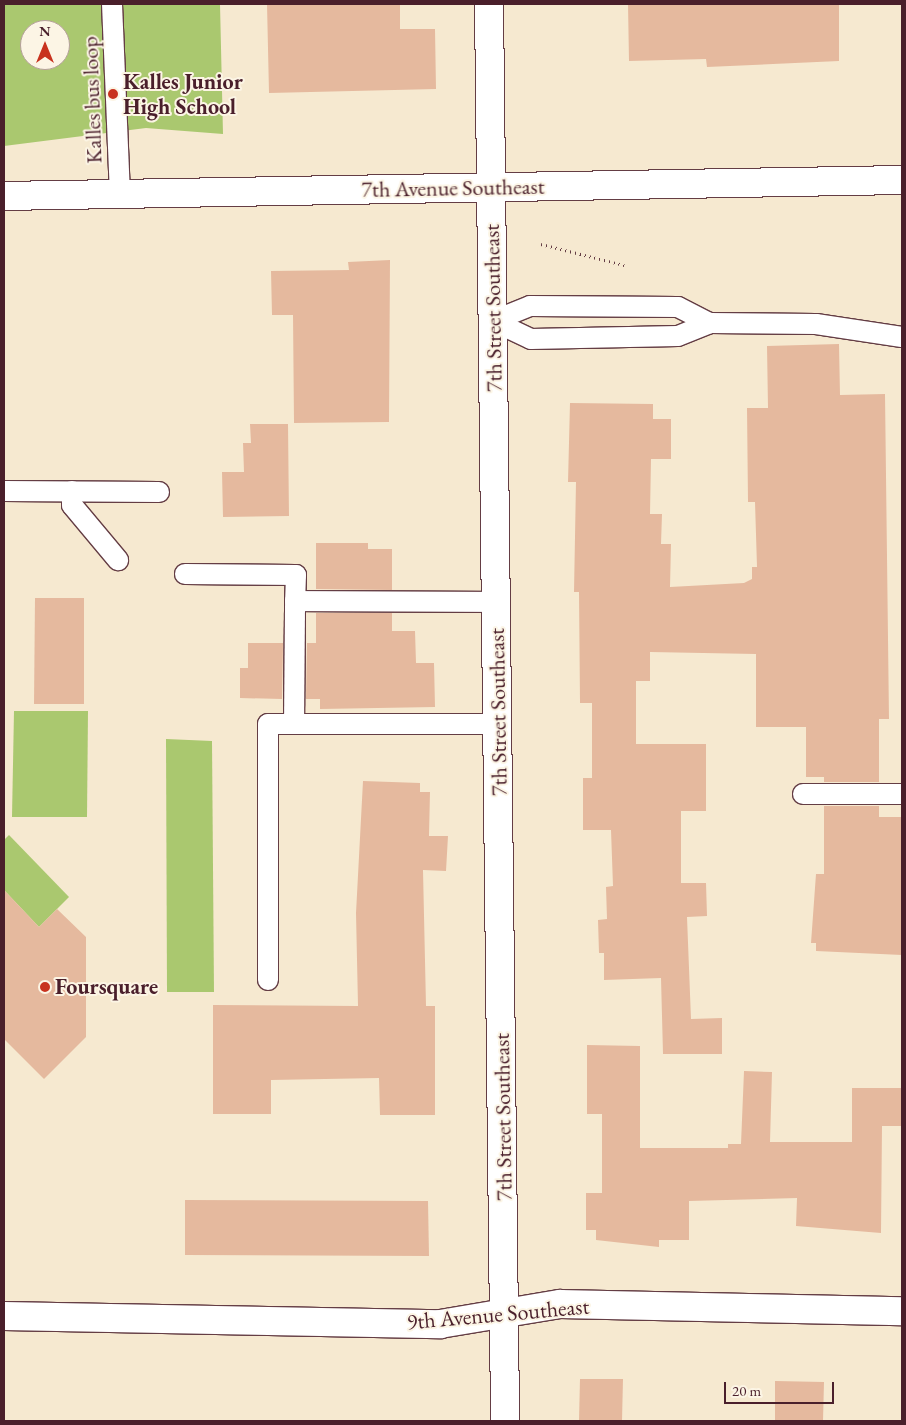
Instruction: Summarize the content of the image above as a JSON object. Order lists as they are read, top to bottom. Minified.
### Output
{"streets":{"street":["7th Avenue Southeast","7th Street Southeast","9th Avenue Southeast"],"lane":["Kalles bus loop"]},"crossings":[["Kalles bus loop","7th Avenue Southeast"],["7th Avenue Southeast","7th Street Southeast"],["7th Street Southeast","9th Avenue Southeast"]],"places":["Kalles Junior High School","Foursquare"],"scale_bar":"20 m","north":"top"}
